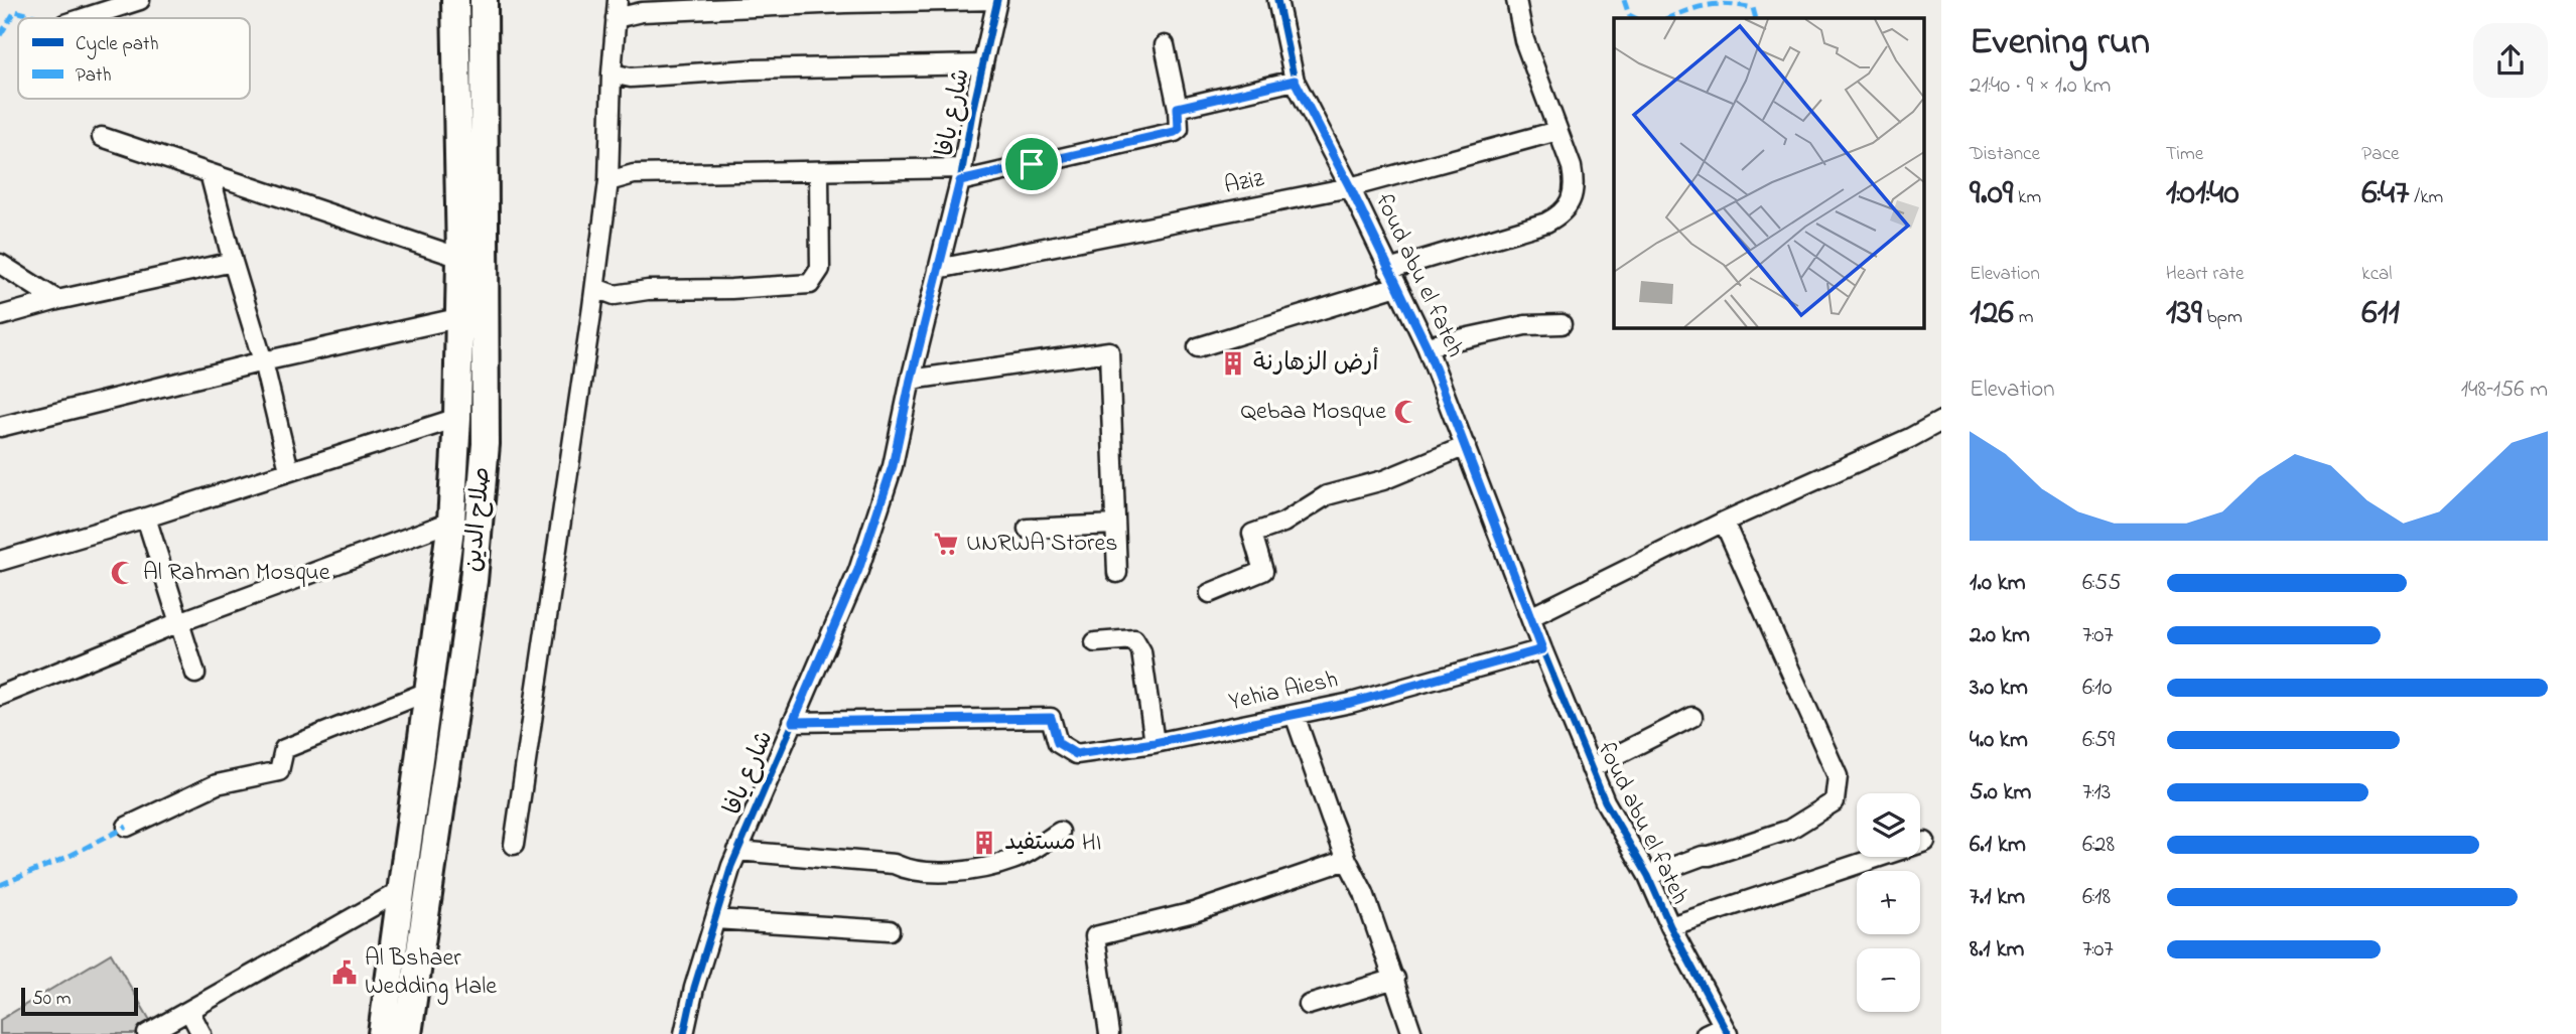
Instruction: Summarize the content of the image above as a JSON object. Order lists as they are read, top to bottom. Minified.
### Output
{"streets":{"highway":["صلاح الدين"],"street":["شارع يافا","Aziz","foud abu el fateh","Yehia Aiesh"]},"crossings":[["شارع يافا","Aziz"],["شارع يافا","Yehia Aiesh"],["Aziz","foud abu el fateh"],["foud abu el fateh","Yehia Aiesh"]],"places":{"building":["أرض الزهارنة","مستفيد HI"],"mosque":["Qebaa Mosque","Al Rahman Mosque"],"supermarket":["UNRWA Stores"],"public building":["Al Bshaer Wedding Hale"]},"legend":["Cycle path","Path"],"scale_bar":"50 m","page":{"heading":["Evening run","21:40 · 9 × 1.0 km"],"stats":[["Distance","9.09 km"],["Time","1:01:40"],["Pace","6:47 /km"],["Elevation","126 m"],["Heart rate","139 bpm"],["kcal","611"]],"chart":["Elevation","148–156 m"],"list":[{"name":"1.0 km","note":"6:55"},{"name":"2.0 km","note":"7:07"},{"name":"3.0 km","note":"6:10"},{"name":"4.0 km","note":"6:59"},{"name":"5.0 km","note":"7:13"},{"name":"6.1 km","note":"6:28"},{"name":"7.1 km","note":"6:18"},{"name":"8.1 km","note":"7:07"}],"map_buttons":["+","−"],"scale":"50 m"}}
